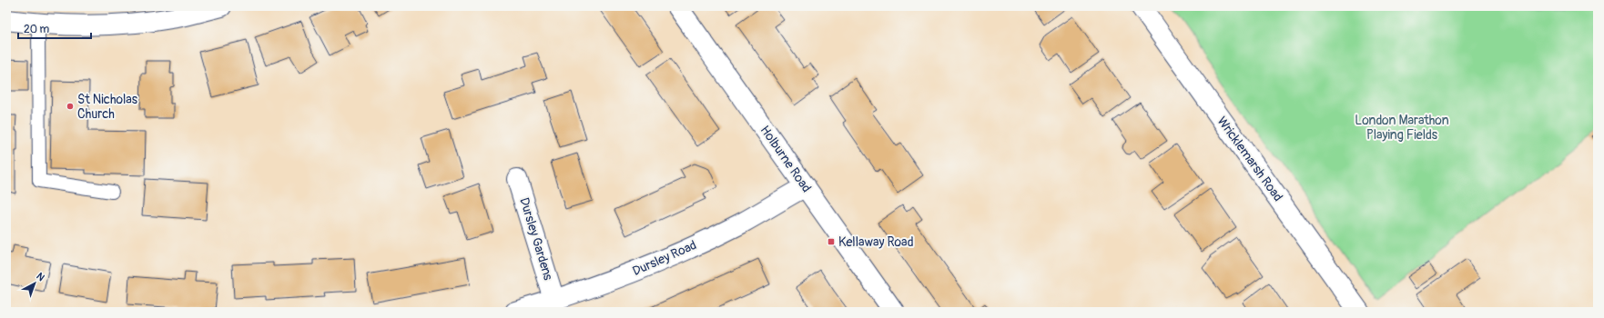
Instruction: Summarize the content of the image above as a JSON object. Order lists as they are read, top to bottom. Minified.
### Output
{"streets":{"street":["Holburne Road","Wricklemarsh Road","Dursley Gardens","Dursley Road"]},"crossings":[["Holburne Road","Dursley Road"],["Dursley Gardens","Dursley Road"]],"parks":["London Marathon Playing Fields"],"places":{"other":["St Nicholas Church"],"transit":["Kellaway Road"]},"scale_bar":"20 m","north":"top right"}
